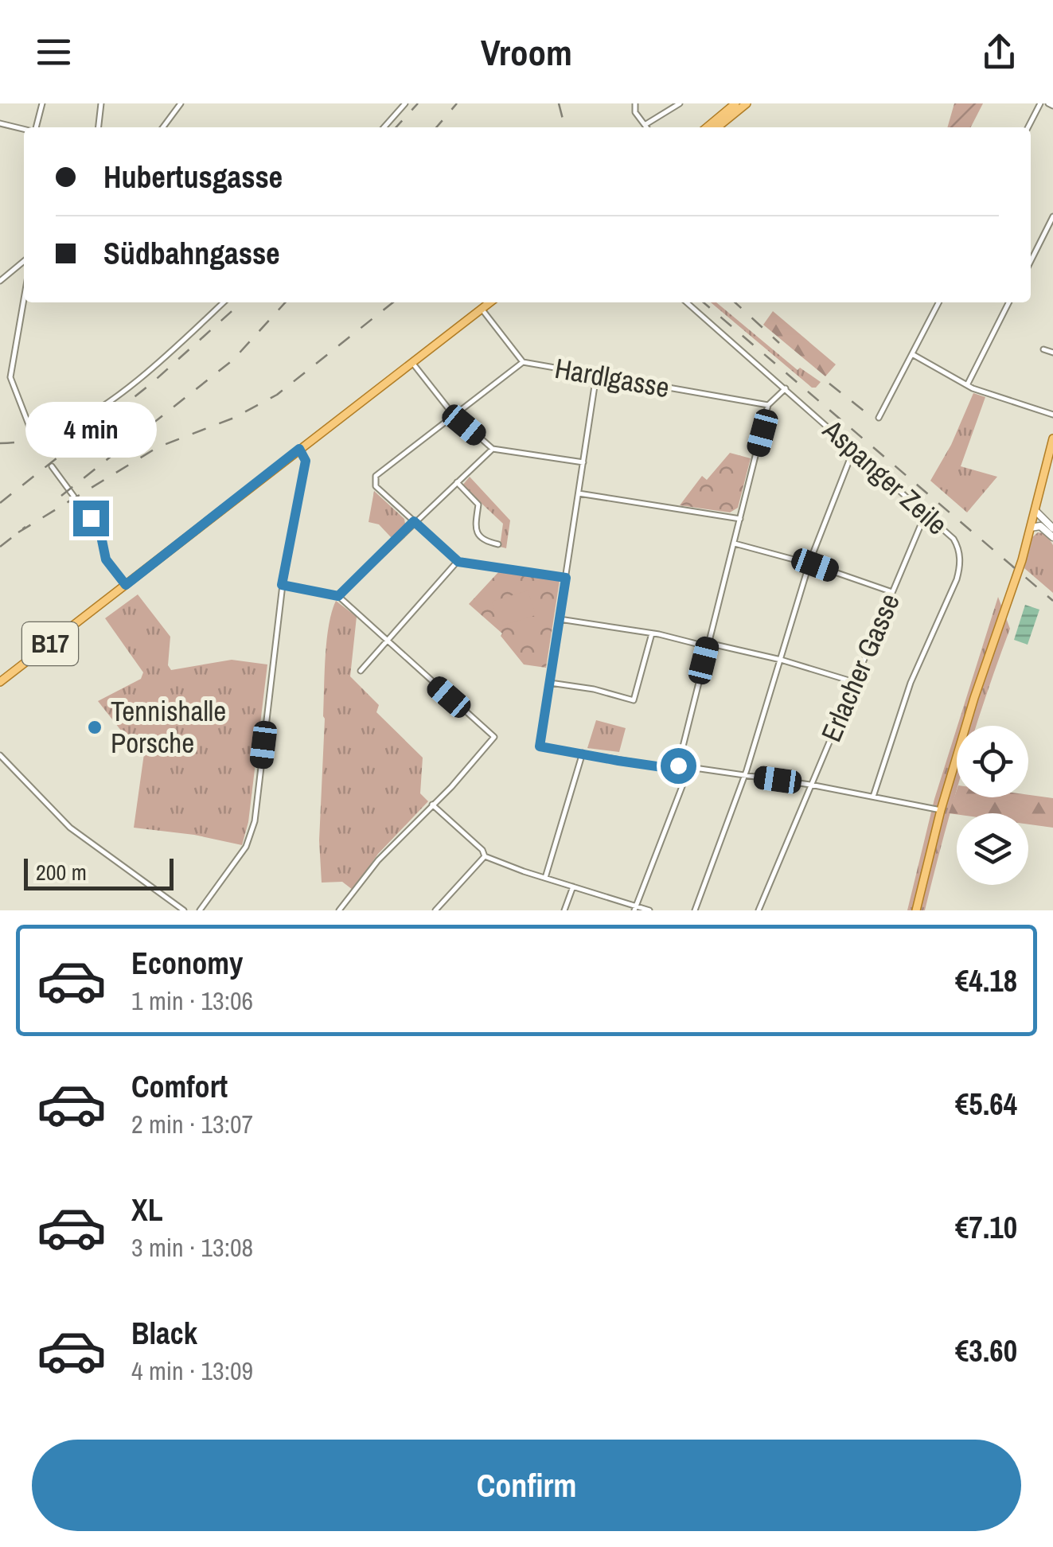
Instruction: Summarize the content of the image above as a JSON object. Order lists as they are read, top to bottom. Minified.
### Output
{"streets":{"main road":["B17"],"street":["Hardlgasse","Aspanger Zeile","Erlacher Gasse"]},"crossings":[["Hardlgasse","B17"],["Aspanger Zeile","Erlacher Gasse"]],"places":["Tennishalle Porsche"],"scale_bar":"200 m","page":{"header":"Vroom","banner":["Hubertusgasse","Südbahngasse"],"bubble":"4 min","scale":"200 m","list":[{"name":"Economy","note":"1 min · 13:06","value":"€4.18"},{"name":"Comfort","note":"2 min · 13:07","value":"€5.64"},{"name":"XL","note":"3 min · 13:08","value":"€7.10"},{"name":"Black","note":"4 min · 13:09","value":"€3.60"}],"buttons":"Confirm"}}
